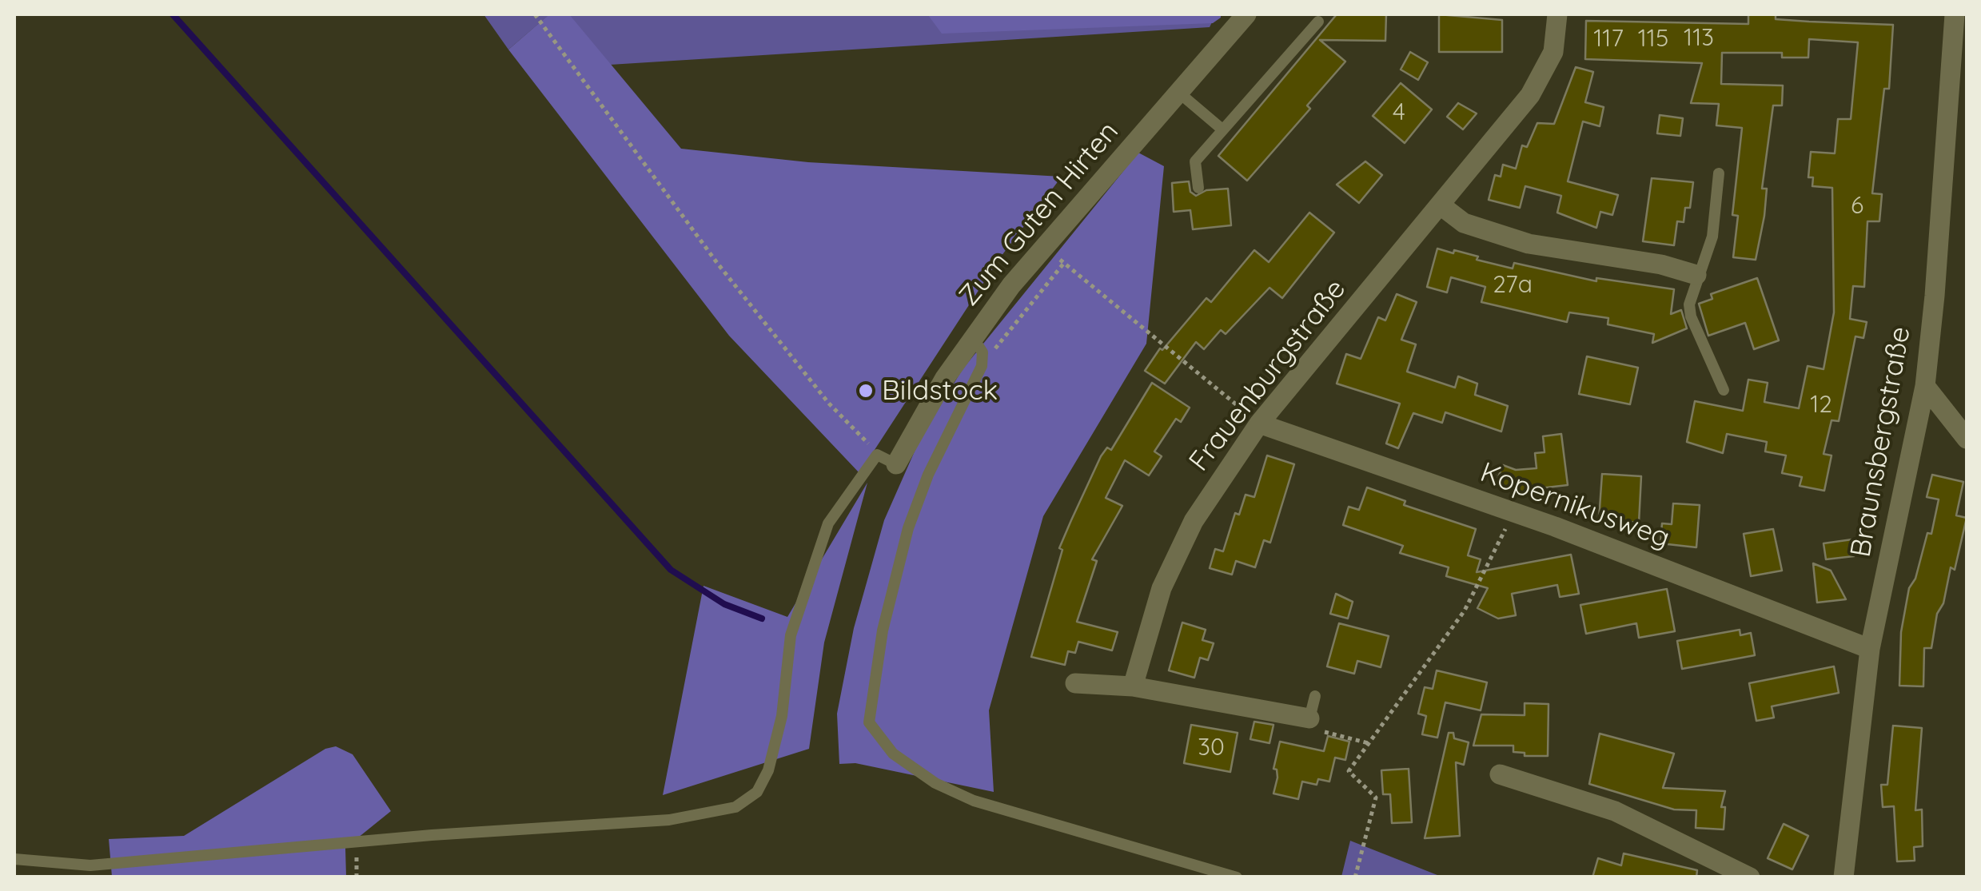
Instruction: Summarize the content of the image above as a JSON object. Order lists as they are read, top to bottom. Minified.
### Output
{"streets":{"street":["Zum Guten Hirten","Frauenburgstraße","Braunsbergstraße","Kopernikusweg"]},"crossings":[["Frauenburgstraße","Kopernikusweg"],["Braunsbergstraße","Kopernikusweg"]],"places":["Bildstock"],"house_numbers":["113","117","115","4","6","27a","12","30"]}
